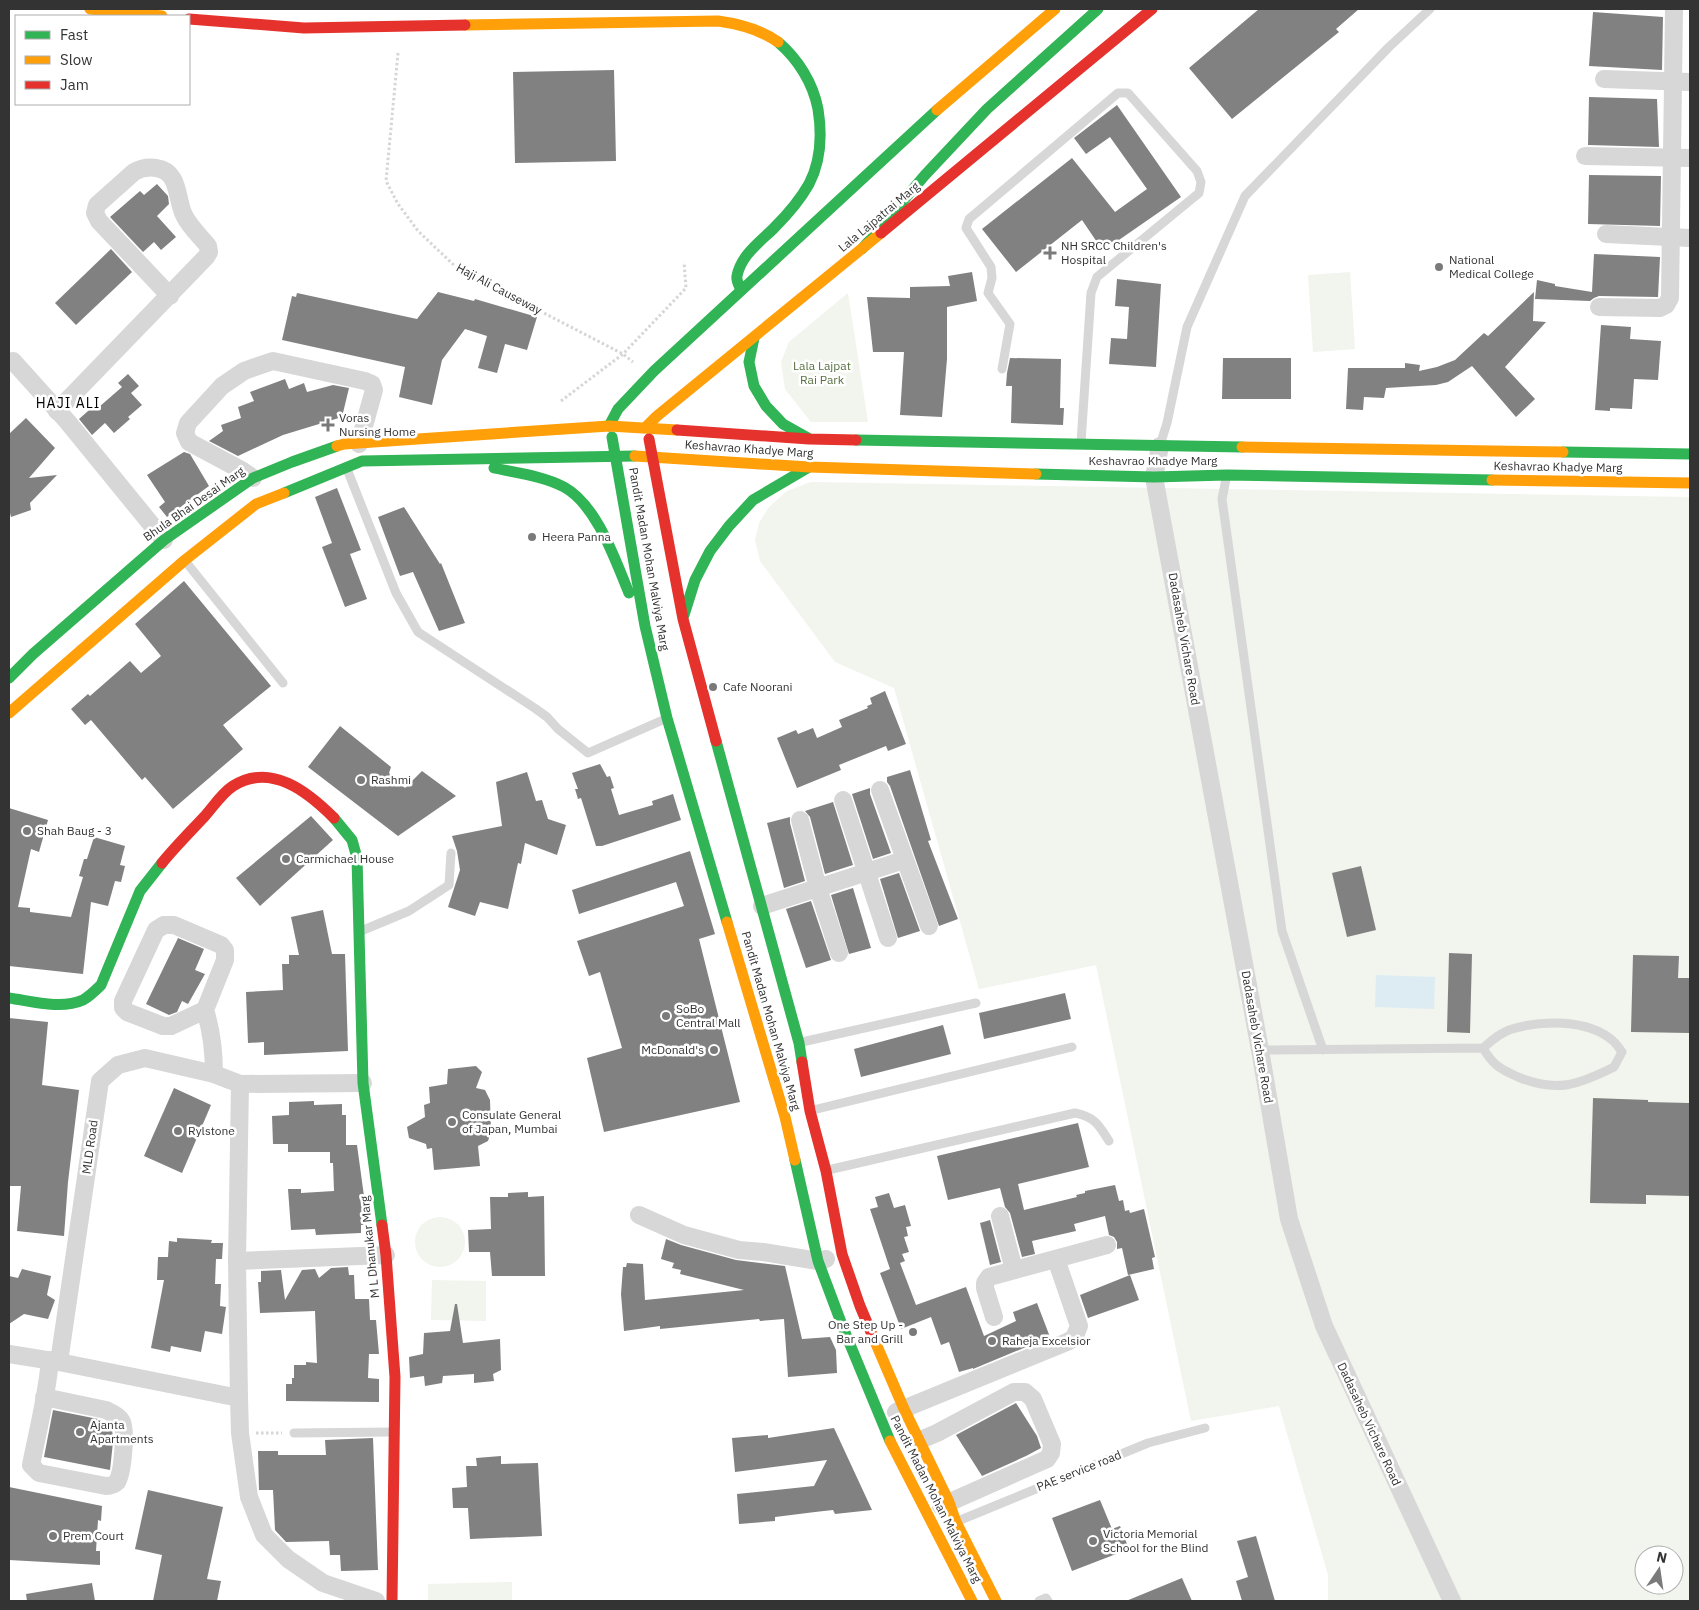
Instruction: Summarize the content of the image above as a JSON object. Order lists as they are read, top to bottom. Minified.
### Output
{"streets":{"main road":["Lala Lajpatrai Marg","Keshavrao Khadye Marg","Bhula Bhai Desai Marg","Pandit Madan Mohan Malviya Marg","M L Dhanukar Marg"],"street":["Dadasaheb Vichare Road","MLD Road"],"lane":["PAE service road"],"path":["Haji Ali Causeway"]},"crossings":[["Lala Lajpatrai Marg","Keshavrao Khadye Marg"],["Lala Lajpatrai Marg","Bhula Bhai Desai Marg"],["Keshavrao Khadye Marg","Bhula Bhai Desai Marg"],["Keshavrao Khadye Marg","Pandit Madan Mohan Malviya Marg"],["Keshavrao Khadye Marg","Dadasaheb Vichare Road"],["Bhula Bhai Desai Marg","Pandit Madan Mohan Malviya Marg"],["Pandit Madan Mohan Malviya Marg","PAE service road"],["MLD Road","M L Dhanukar Marg"]],"districts":["HAJI ALI"],"parks":["Lala Lajpat Rai Park"],"places":{"health":["NH SRCC Children's Hospital","Voras Nursing Home"],"other":["National Medical College","Heera Panna","Cafe Noorani","Rashmi","Shah Baug - 3","Carmichael House","SoBo Central Mall","McDonald's","Consulate General of Japan, Mumbai","Rylstone","One Step Up - Bar and Grill","Raheja Excelsior","Ajanta Apartments","Prem Court","Victoria Memorial School for the Blind"]},"legend":["Fast","Slow","Jam"],"north":"top"}
